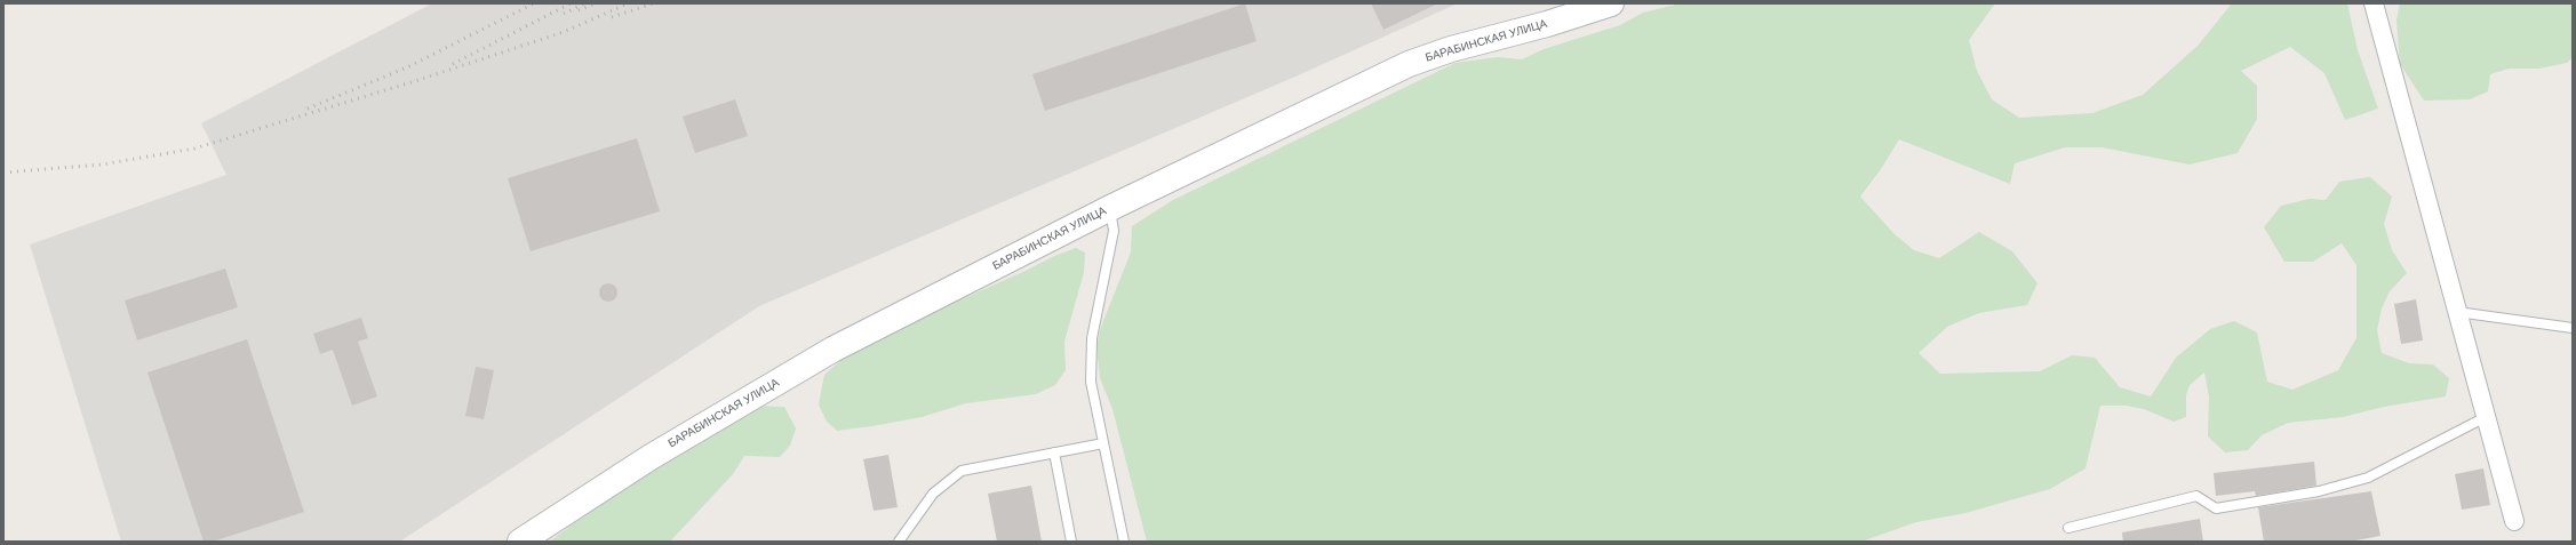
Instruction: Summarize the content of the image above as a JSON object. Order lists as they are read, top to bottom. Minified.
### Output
{"streets":{"main road":["БАРАБИНСКАЯ УЛИЦА"]}}
